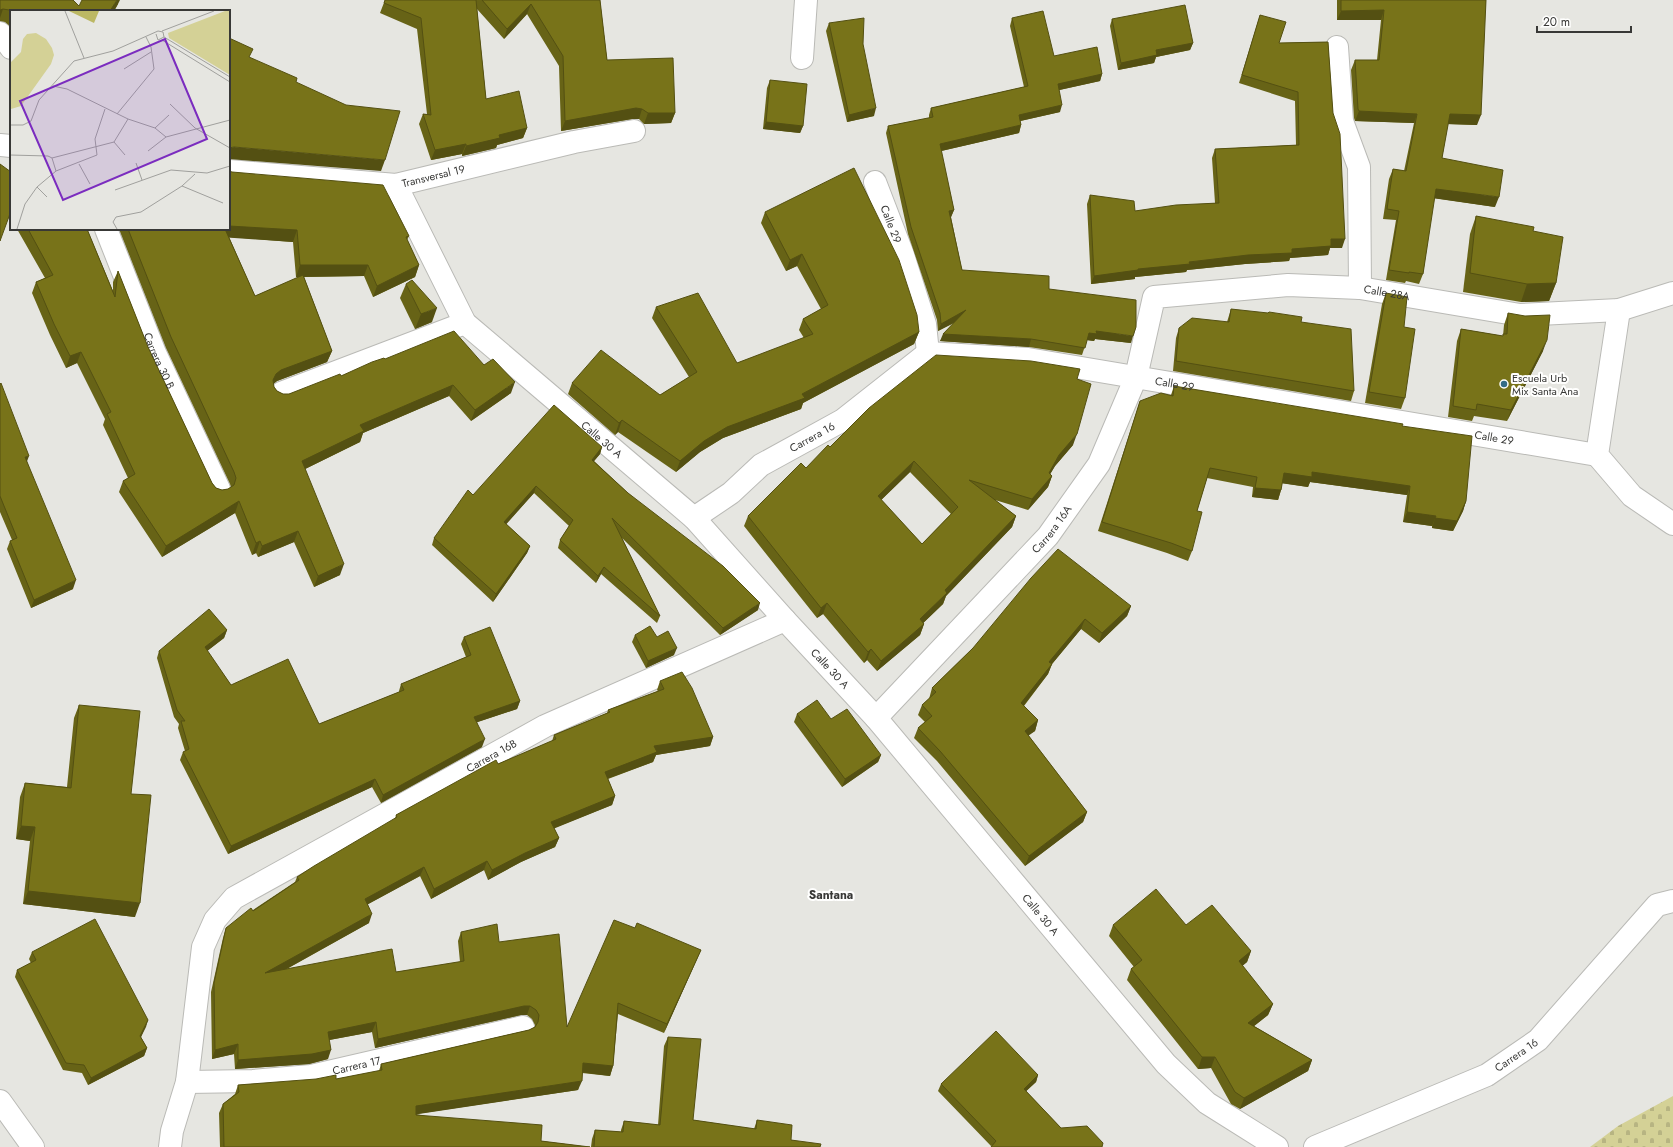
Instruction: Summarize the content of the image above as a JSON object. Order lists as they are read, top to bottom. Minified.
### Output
{"streets":{"street":["Transversal 19","Calle 29","Calle 28A","Carrera 30 B","Carrera 16","Calle 30 A","Carrera 16A","Carrera 16B","Carrera 17"]},"crossings":[["Transversal 19","Calle 30 A"],["Calle 29","Carrera 16"],["Calle 29","Carrera 16A"],["Calle 28A","Carrera 16A"],["Carrera 16","Calle 30 A"],["Calle 30 A","Carrera 16A"],["Calle 30 A","Carrera 16B"],["Carrera 16B","Carrera 17"]],"districts":["Santana"],"places":["Escuela Urb Mix Santa Ana"],"scale_bar":"20 m"}
